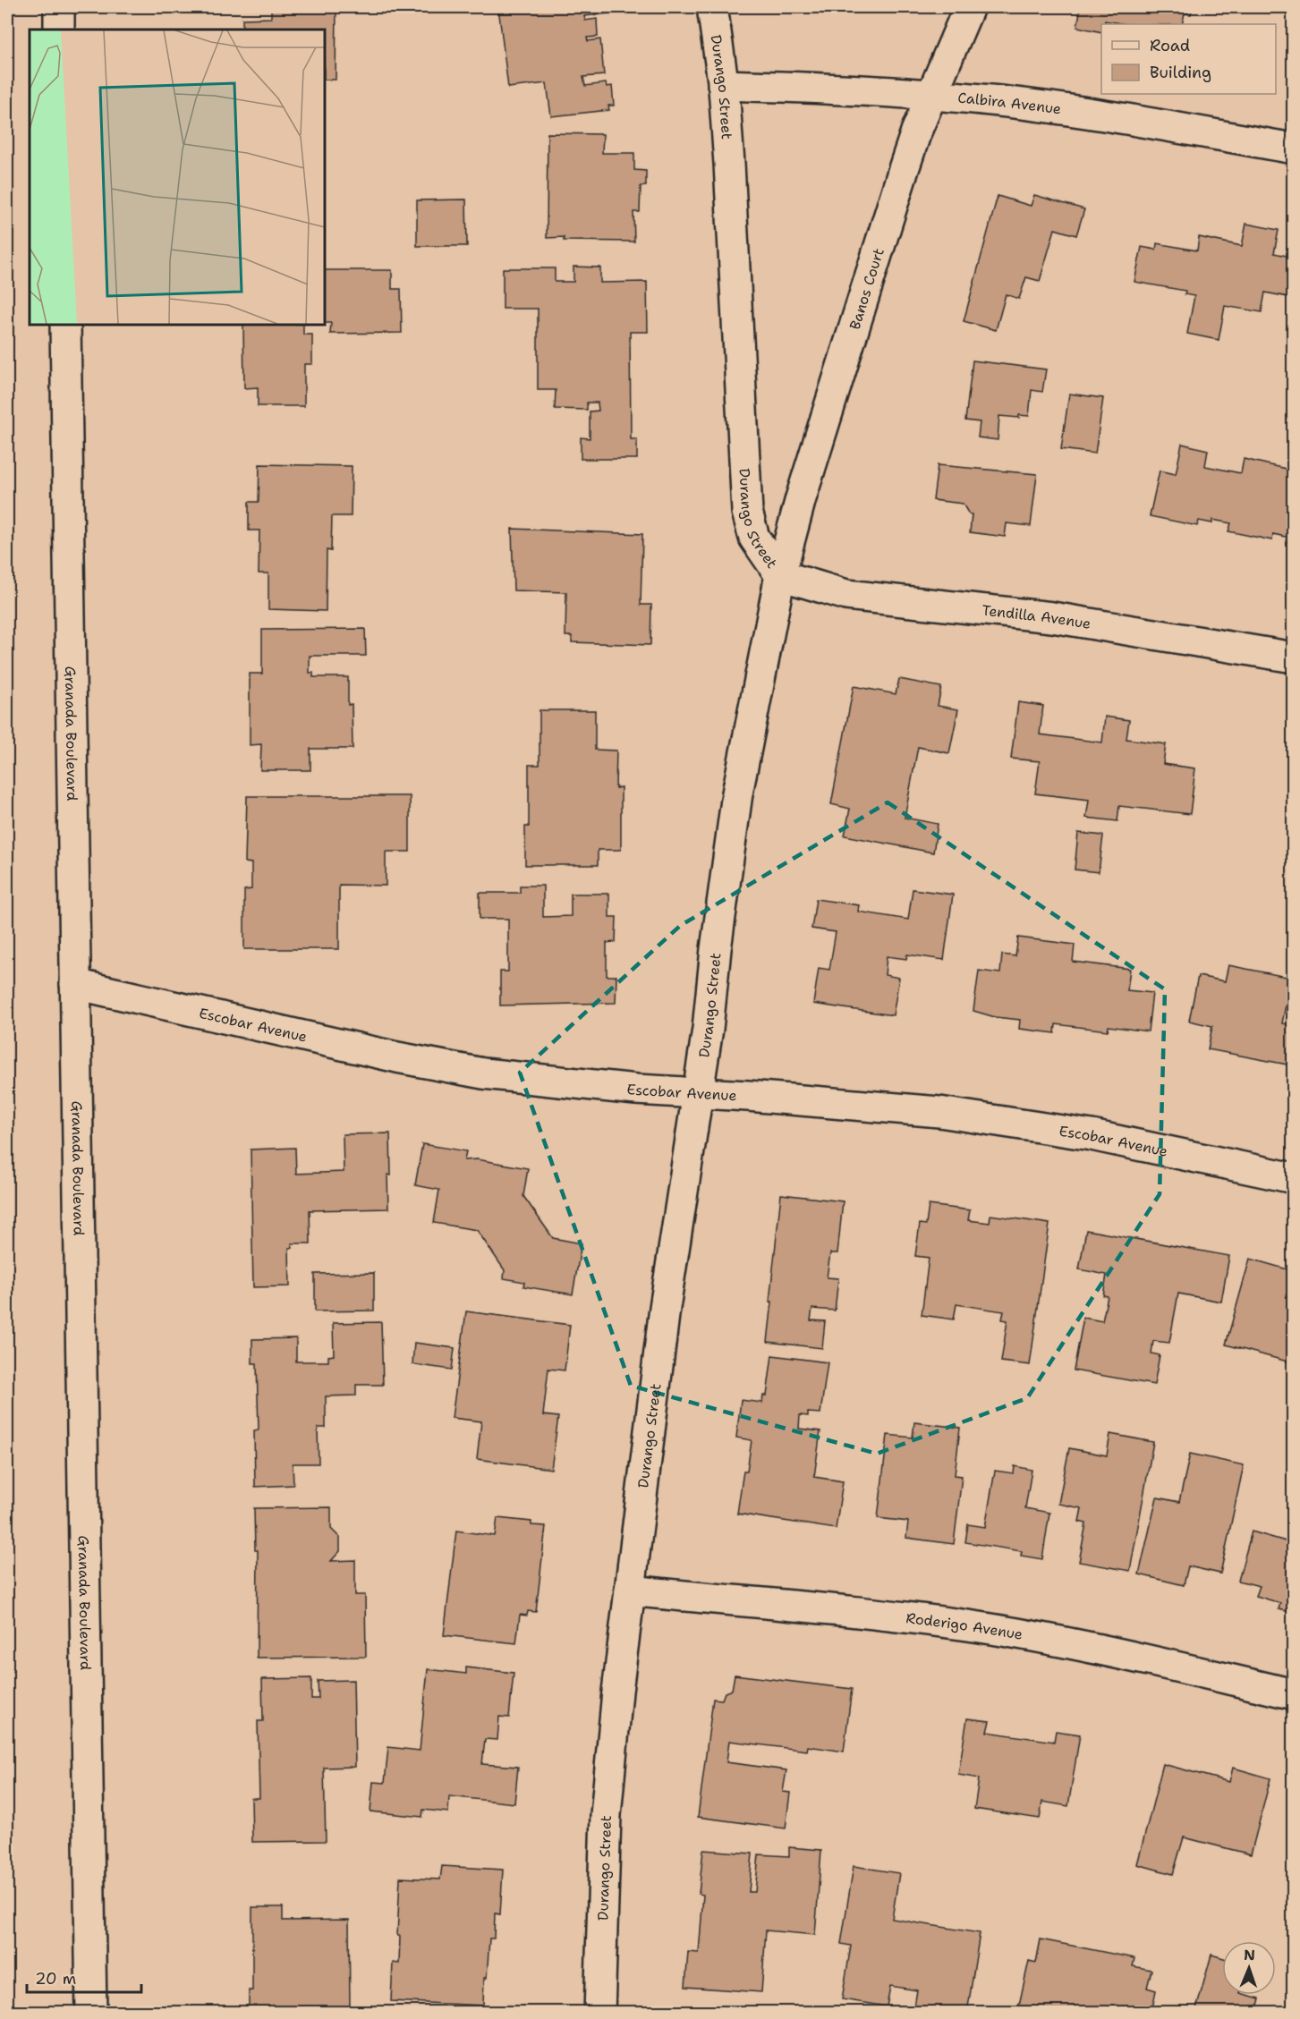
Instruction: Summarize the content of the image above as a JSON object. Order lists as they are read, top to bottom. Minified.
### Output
{"streets":{"street":["Durango Street","Calbira Avenue","Banos Court","Tendilla Avenue","Granada Boulevard","Escobar Avenue","Roderigo Avenue"]},"crossings":[["Durango Street","Calbira Avenue"],["Durango Street","Banos Court"],["Durango Street","Tendilla Avenue"],["Durango Street","Escobar Avenue"],["Durango Street","Roderigo Avenue"],["Calbira Avenue","Banos Court"],["Banos Court","Tendilla Avenue"],["Granada Boulevard","Escobar Avenue"]],"legend":["Road","Building"],"scale_bar":"20 m","north":"top"}
